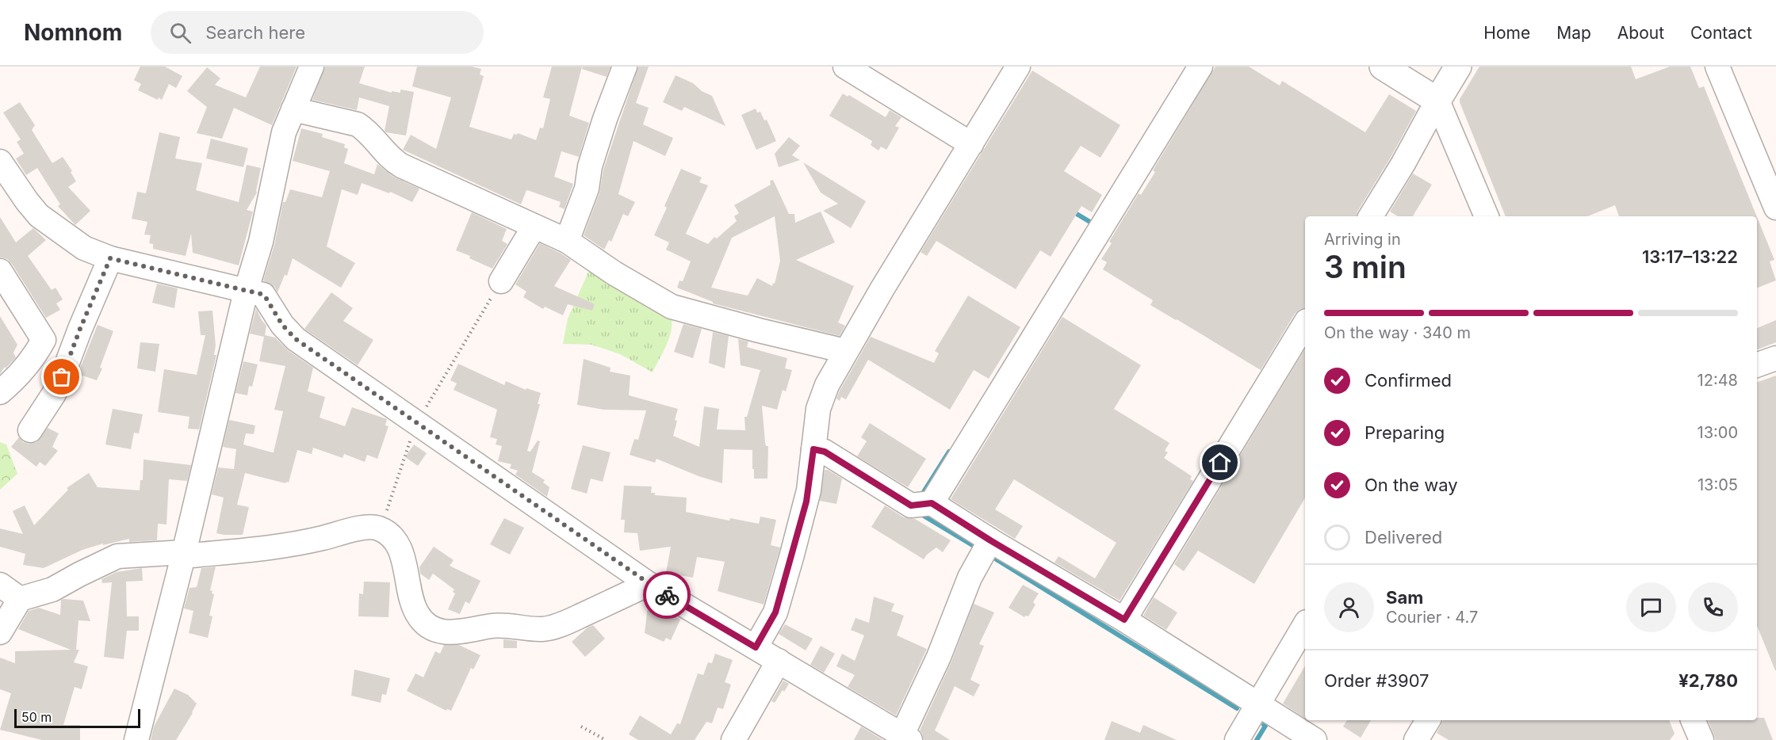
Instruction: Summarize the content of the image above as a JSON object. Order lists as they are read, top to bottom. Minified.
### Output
{"scale_bar":"50 m","page":{"header":"Nomnom","search":"Search here","nav":["Home","Map","About","Contact"],"heading":["3 min","Arriving in","13:17–13:22"],"panel":["Sam","Courier · 4.7","Order #3907","¥2,780"],"bar":"On the way · 340 m","list":[["Confirmed","12:48"],["Preparing","13:00"],["On the way","13:05"],"Delivered"],"scale":"50 m"}}
